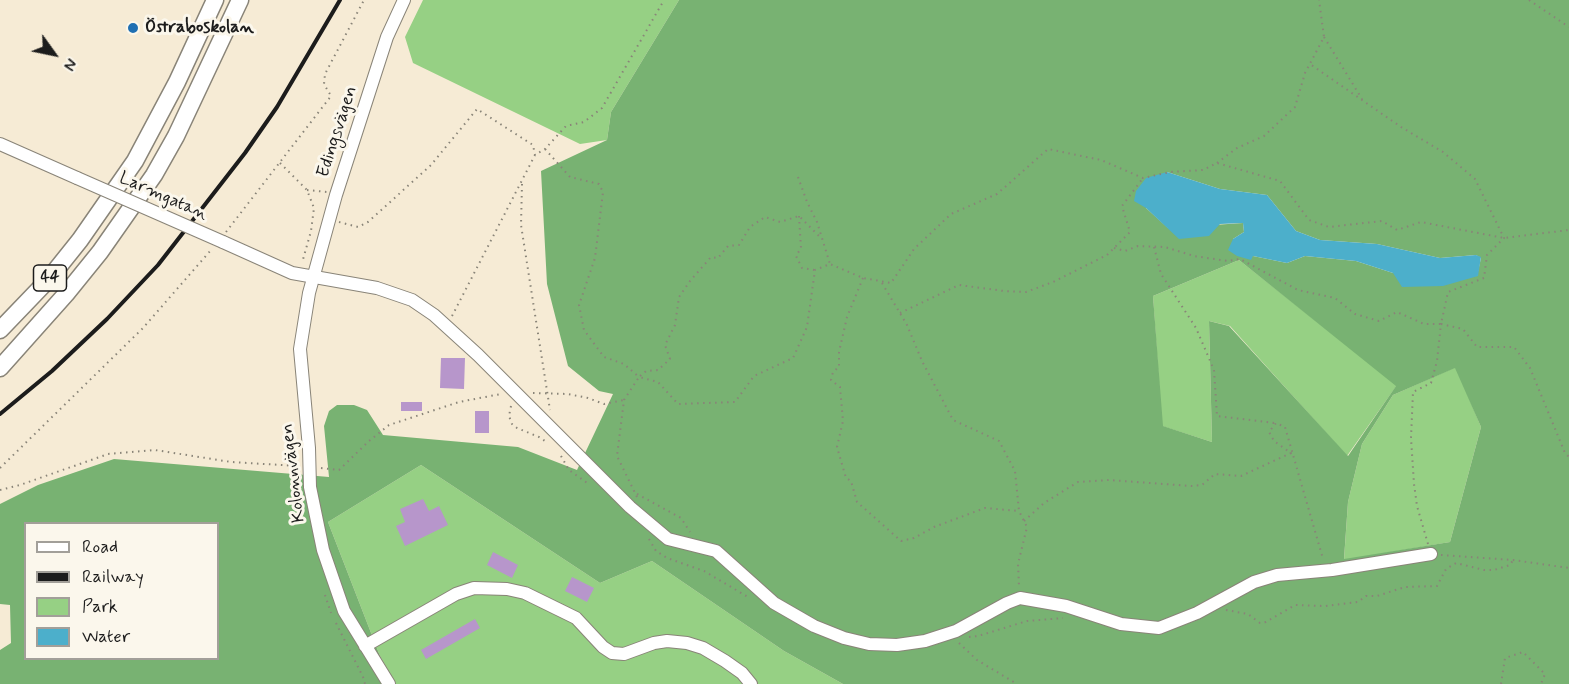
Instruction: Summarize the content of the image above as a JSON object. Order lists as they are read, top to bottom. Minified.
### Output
{"streets":{"highway":["44"],"street":["Edingsvägen","Larmgatan","Kolonnvägen"]},"crossings":[["Edingsvägen","Larmgatan"],["Edingsvägen","Kolonnvägen"],["Larmgatan","Kolonnvägen"]],"places":["Östraboskolan"],"legend":["Road","Railway","Park","Water"],"north":"bottom right"}
